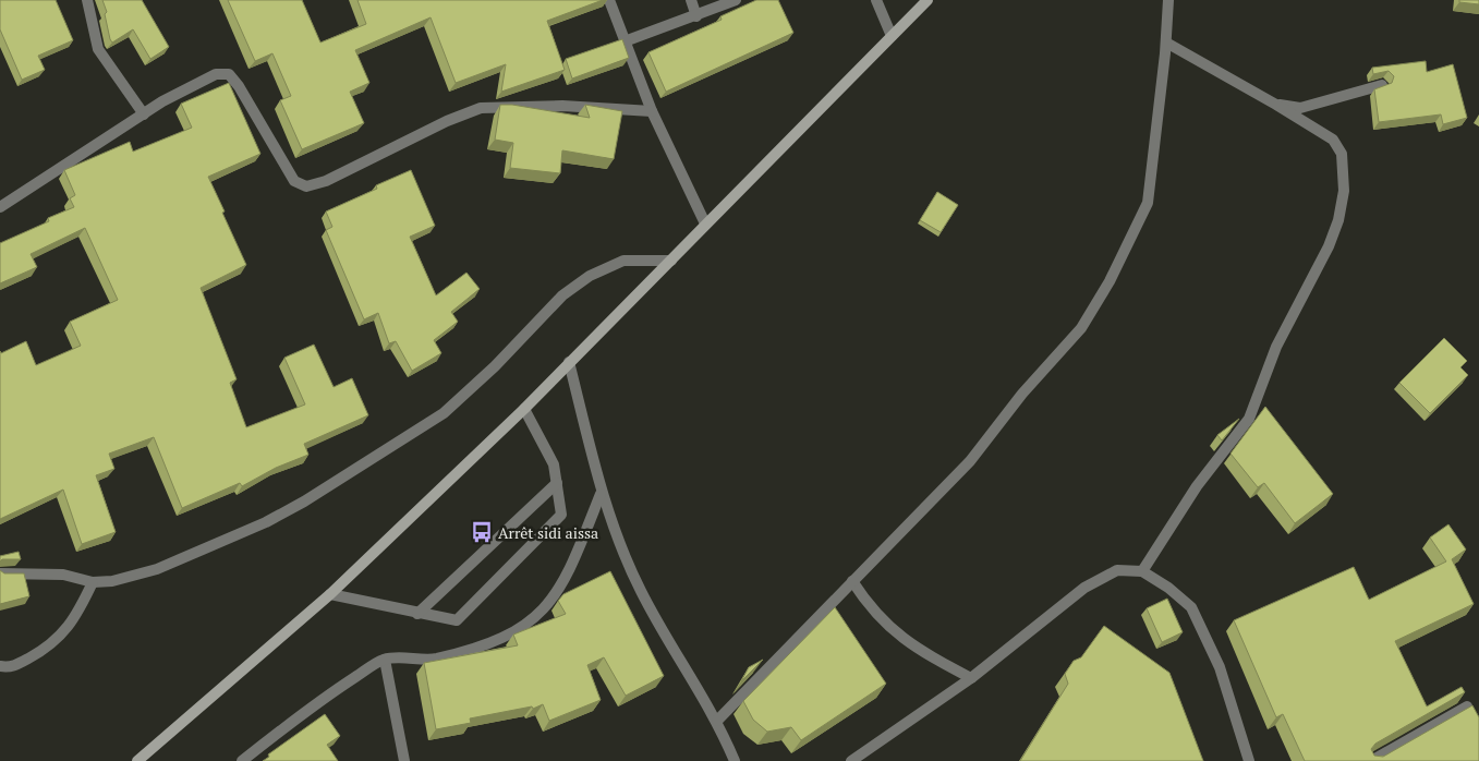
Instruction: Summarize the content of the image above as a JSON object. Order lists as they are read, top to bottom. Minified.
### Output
{"places":{"bus stop":["Arrêt sidi aissa"]}}
